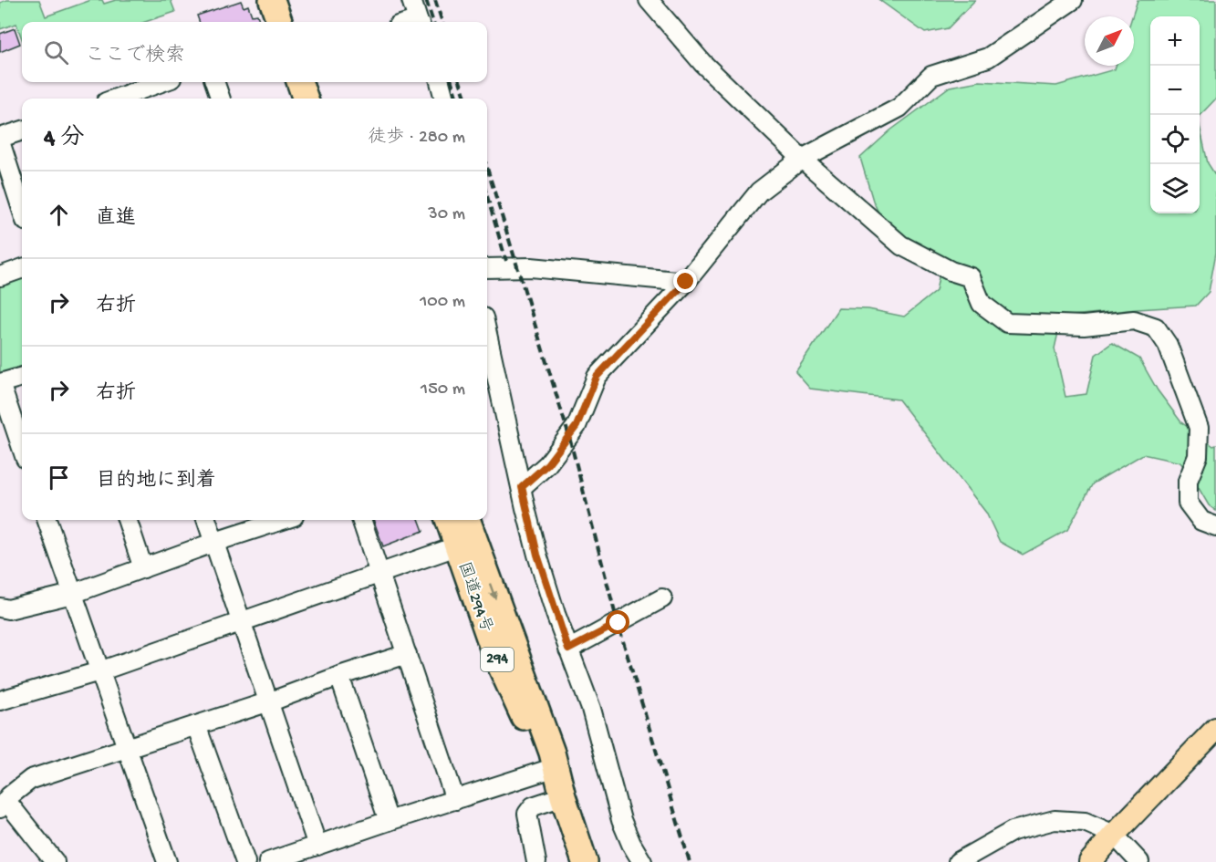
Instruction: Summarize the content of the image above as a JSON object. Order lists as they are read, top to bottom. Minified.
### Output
{"streets":{"highway":["国道294号","294"]},"north":"top right","page":{"map_buttons":["+","−"],"search":"ここで検索","heading":["4 分","徒歩 · 280 m"],"list":[["直進","30 m"],["右折","100 m"],["右折","150 m"],"目的地に到着"]}}
